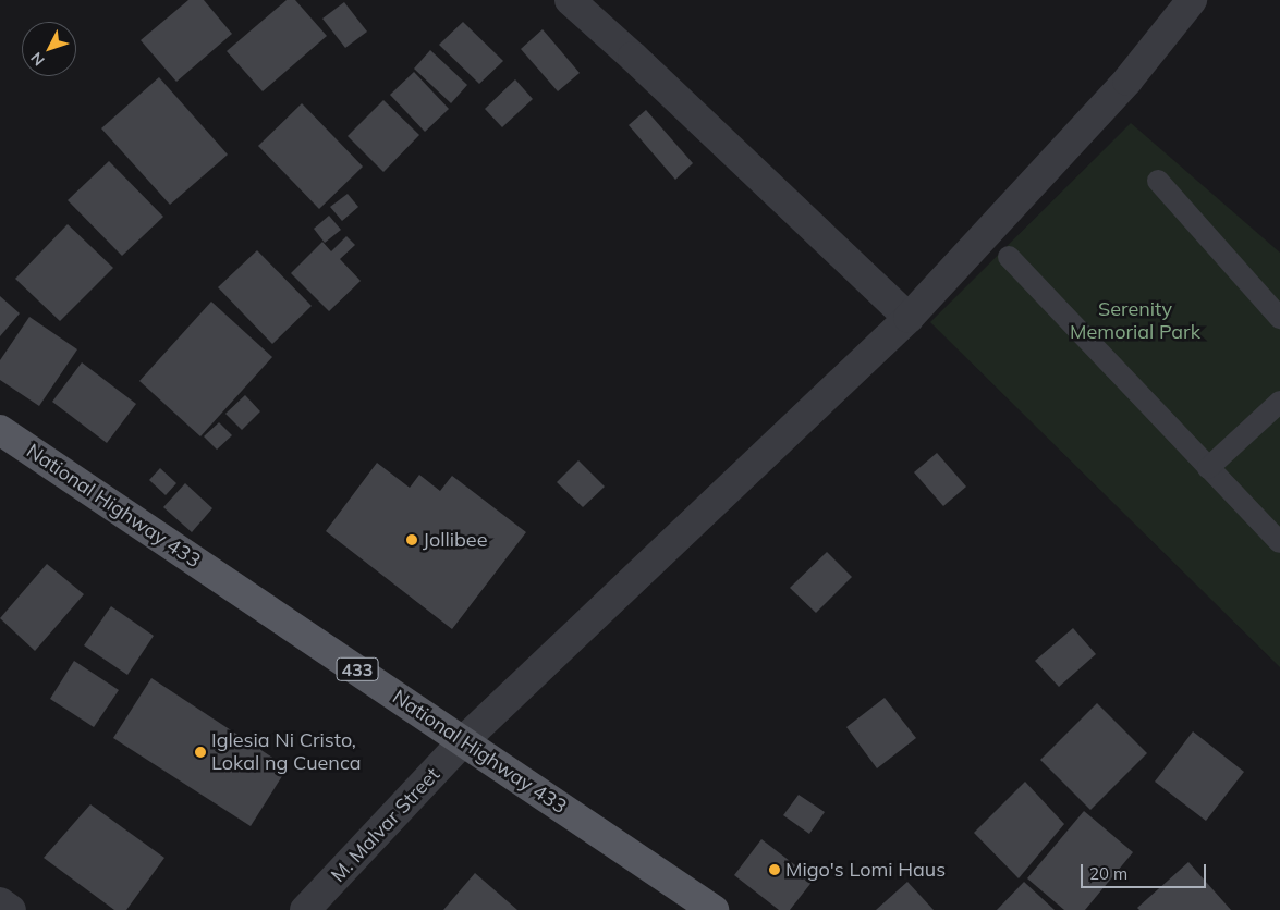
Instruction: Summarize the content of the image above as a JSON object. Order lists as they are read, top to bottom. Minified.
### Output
{"streets":{"main road":["National Highway 433","433"],"street":["M. Malvar Street"]},"crossings":[["National Highway 433","M. Malvar Street"]],"parks":["Serenity Memorial Park"],"places":["Jollibee","Iglesia Ni Cristo, Lokal ng Cuenca","Migo's Lomi Haus"],"scale_bar":"20 m","north":"bottom left"}
